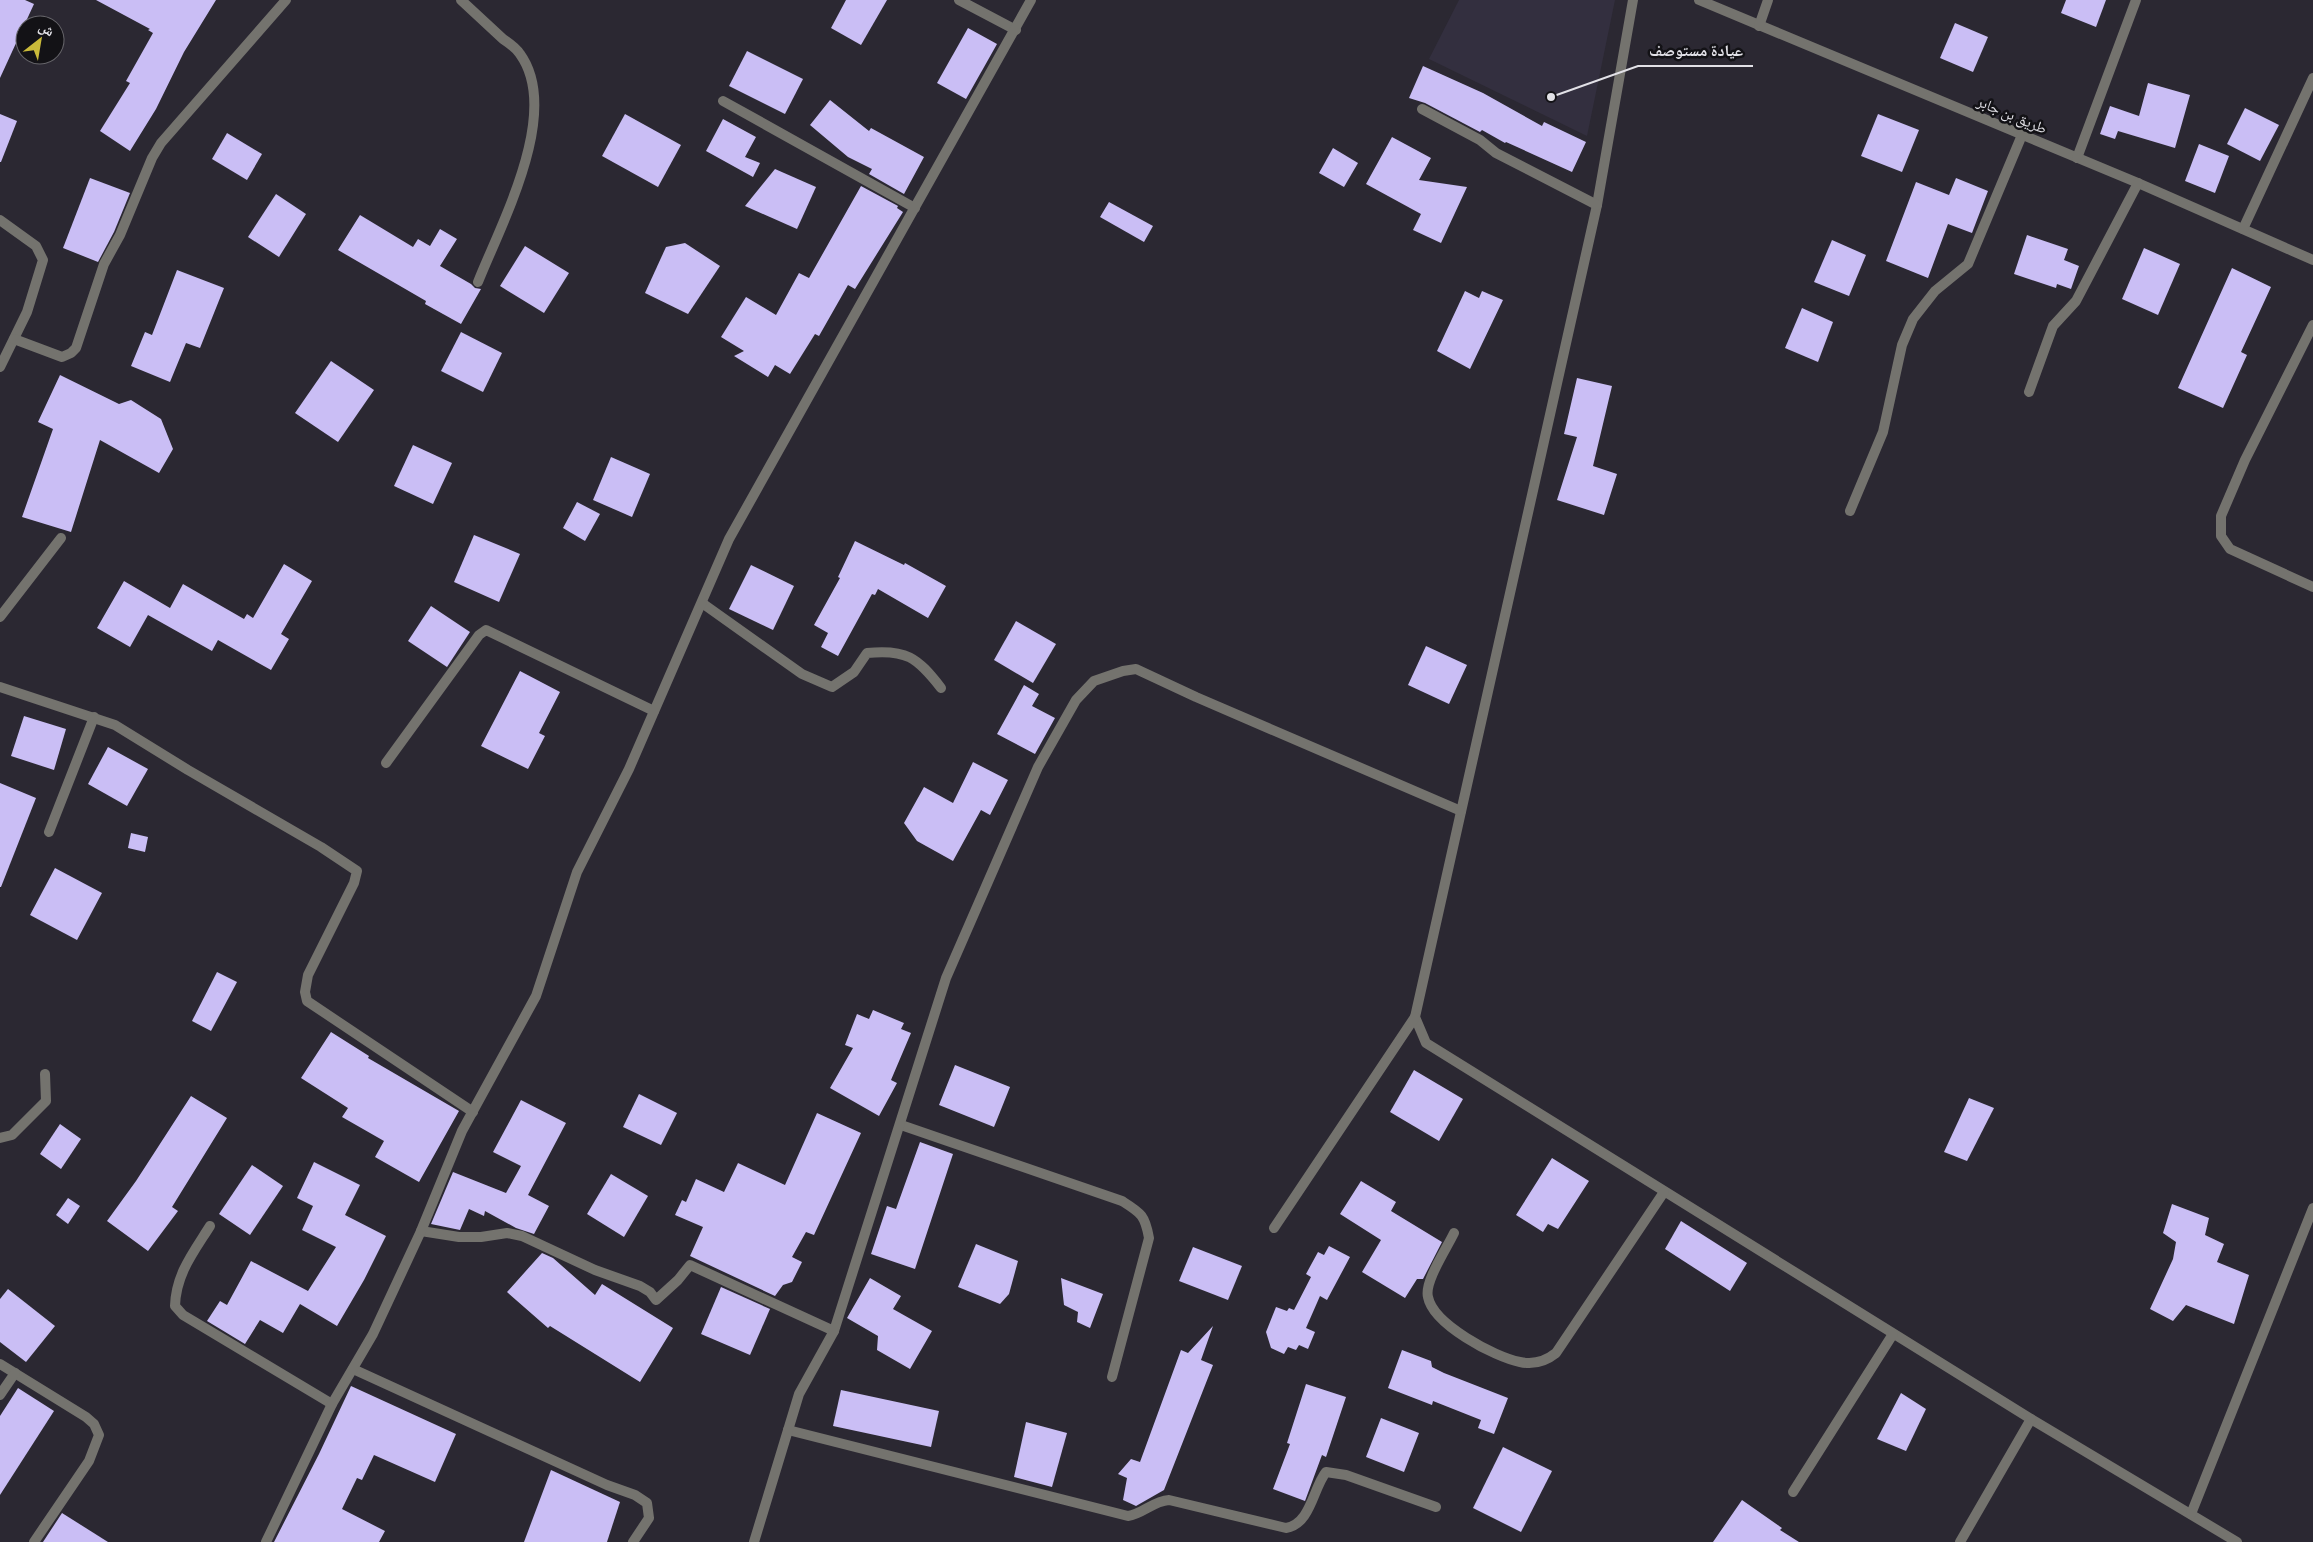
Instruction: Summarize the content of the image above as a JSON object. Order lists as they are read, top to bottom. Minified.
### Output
{"streets":{"street":["طريق بن جابر"]},"places":["عيادة مستوصف"],"north":"top right"}
